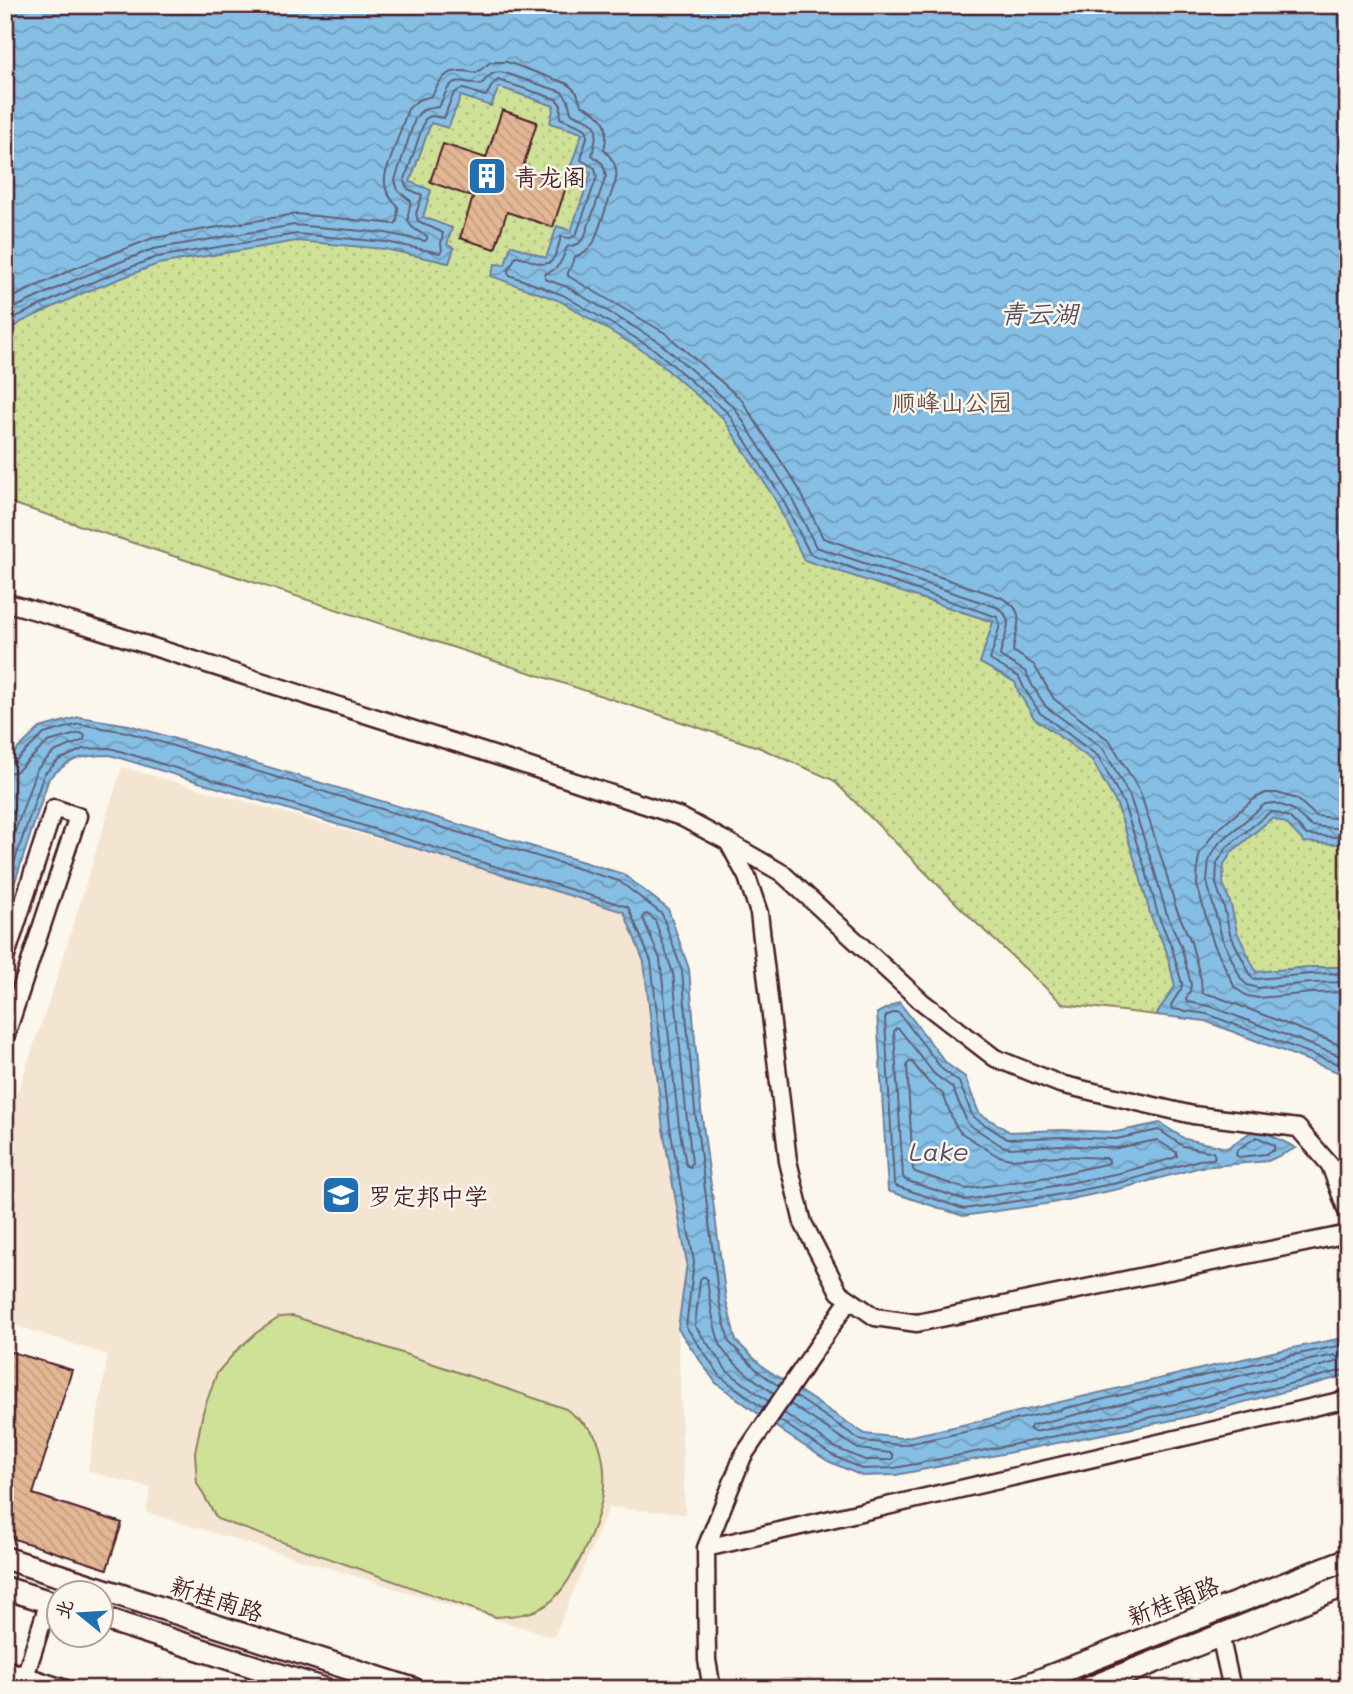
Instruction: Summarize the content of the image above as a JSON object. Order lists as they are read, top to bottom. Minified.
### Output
{"streets":{"main road":["新桂南路"]},"water":["青云湖","Lake"],"parks":["顺峰山公园"],"places":{"building":["青龙阁"],"school or university":["罗定邦中学"]},"north":"left"}
